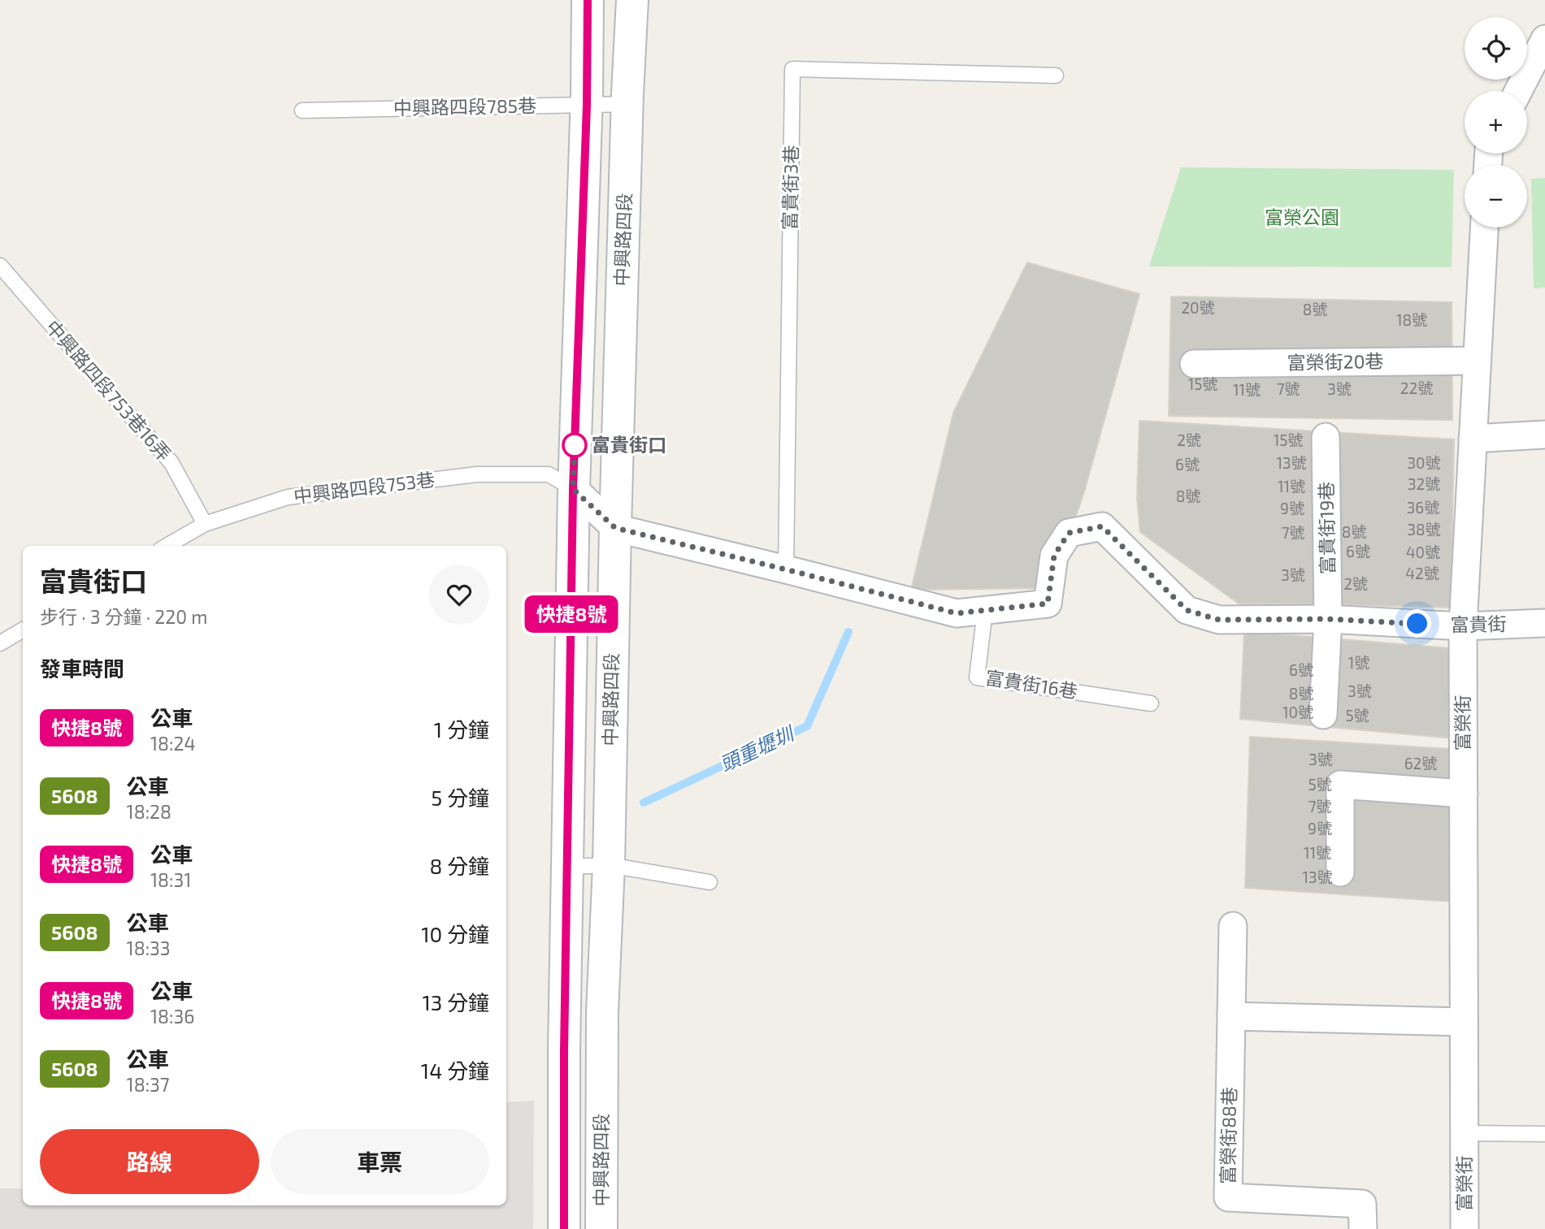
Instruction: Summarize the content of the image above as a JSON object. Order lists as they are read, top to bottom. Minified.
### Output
{"streets":{"main road":["中興路四段"],"street":["富榮街20巷","富貴街19巷","富貴街","富榮街","富榮街88巷"],"lane":["中興路四段785巷","富貴街3巷","中興路四段753巷16弄","中興路四段753巷","富貴街16巷"]},"crossings":[["中興路四段785巷","中興路四段"],["富貴街3巷","富貴街"],["中興路四段","中興路四段753巷"],["中興路四段","富貴街"],["富榮街20巷","富榮街"],["中興路四段753巷16弄","中興路四段753巷"],["中興路四段753巷","富貴街"],["富貴街19巷","富貴街"],["富貴街","富貴街16巷"],["富貴街","富榮街"]],"water":["頭重壢圳"],"parks":["富榮公園"],"places":["富貴街口"],"lines":["bus line 快捷8號"],"house_numbers":["20號","8號","18號","15號","22號","7號","3號","11號","2號","15號","13號","30號","6號","32號","11號","8號","36號","9號","38號","8號","7號","6號","40號","42號","3號","2號","1號","6號","3號","8號","10號","5號","3號","62號","5號","7號","9號","11號","13號"],"page":{"on_map":"快捷8號","map_buttons":["+","−"],"heading":[["富貴街口","步行 · 3 分鐘 · 220 m"],"發車時間"],"list":[{"mark":"快捷8號","name":"公車","note":"18:24","value":"1 分鐘"},{"mark":"5608","name":"公車","note":"18:28","value":"5 分鐘"},{"mark":"快捷8號","name":"公車","note":"18:31","value":"8 分鐘"},{"mark":"5608","name":"公車","note":"18:33","value":"10 分鐘"},{"mark":"快捷8號","name":"公車","note":"18:36","value":"13 分鐘"},{"mark":"5608","name":"公車","note":"18:37","value":"14 分鐘"}],"buttons":["路線","車票"]}}
